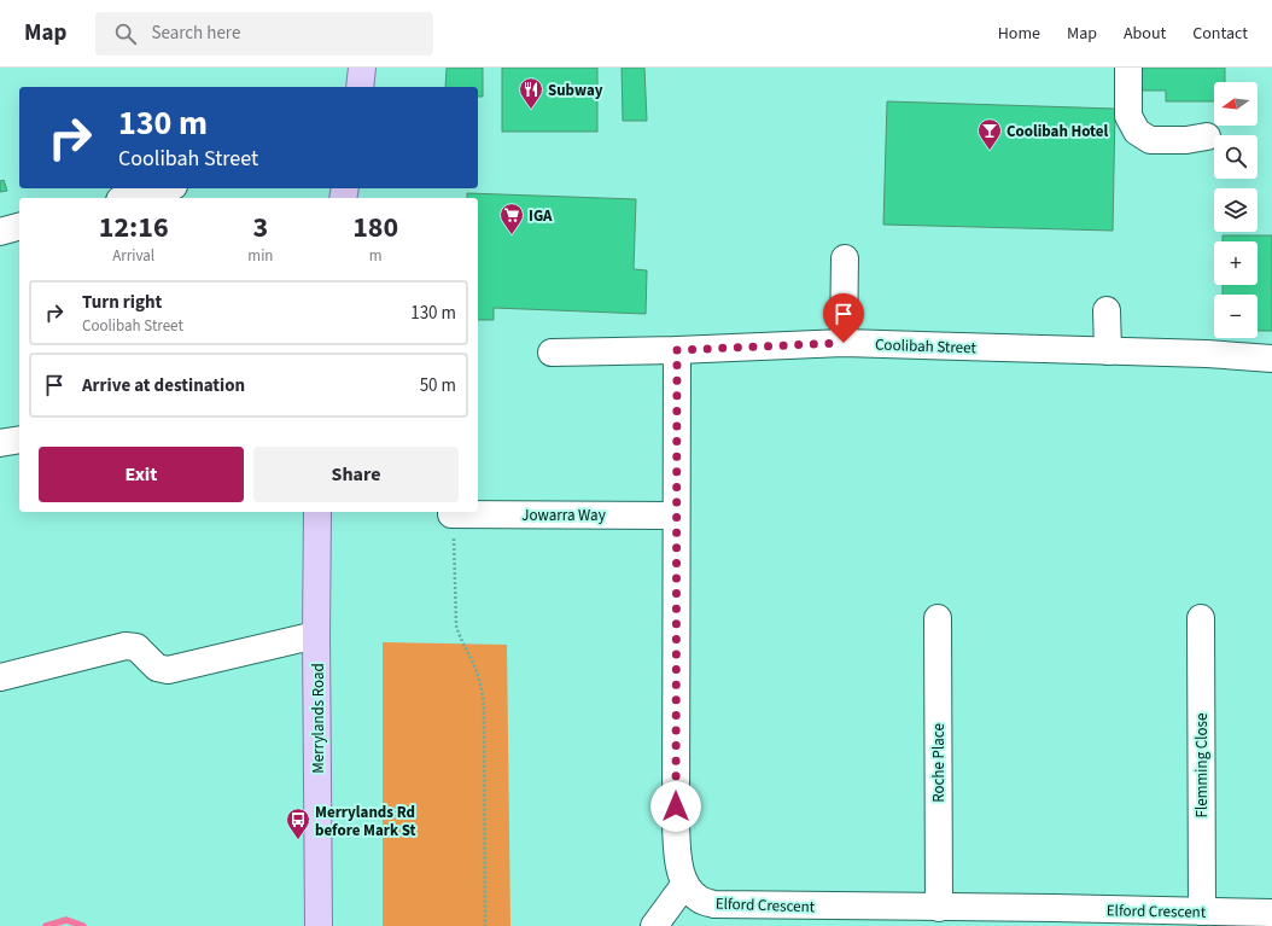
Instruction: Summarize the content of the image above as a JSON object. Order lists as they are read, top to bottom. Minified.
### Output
{"streets":{"main road":["Merrylands Road"],"street":["Coolibah Street","Jowarra Way","Roche Place","Flemming Close","Elford Crescent"]},"crossings":[["Roche Place","Elford Crescent"],["Flemming Close","Elford Crescent"]],"places":{"restaurant":["Subway"],"bar":["Coolibah Hotel"],"supermarket":["IGA"],"bus stop":["Merrylands Rd before Mark St"]},"north":"left","page":{"header":"Map","search":"Search here","nav":["Home","Map","About","Contact"],"map_buttons":["+","−"],"turn":["130 m","Coolibah Street"],"eta":["12:16","Arrival","3","min","180","m"],"list":[{"name":"Turn right","note":"Coolibah Street","value":"130 m"},{"name":"Arrive at destination","value":"50 m"}],"buttons":["Exit","Share"]}}
